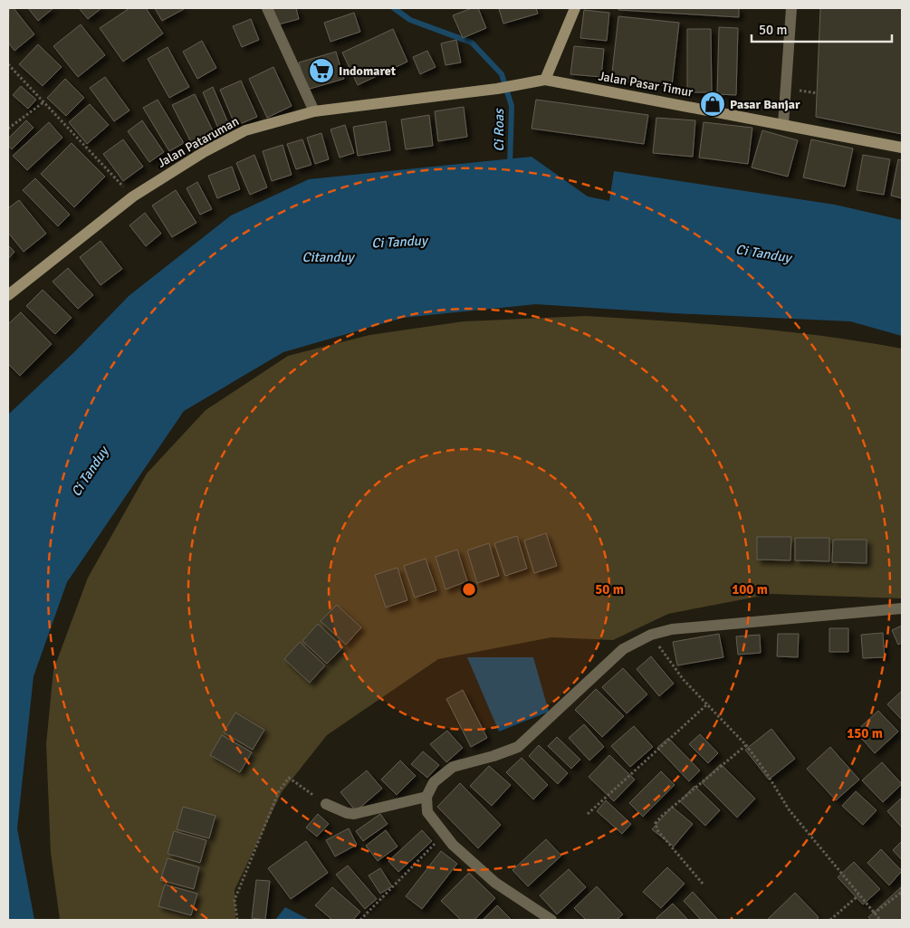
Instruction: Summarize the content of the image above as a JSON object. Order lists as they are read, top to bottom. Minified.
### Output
{"streets":{"street":["Jalan Pasar Timur","Jalan Pataruman"]},"crossings":[["Jalan Pasar Timur","Jalan Pataruman"]],"water":["Ci Roas","Ci Tanduy","Citanduy"],"places":{"supermarket":["Indomaret"],"shop":["Pasar Banjar"]},"scale_bar":"50 m","rings":["50 m","100 m","150 m"]}
